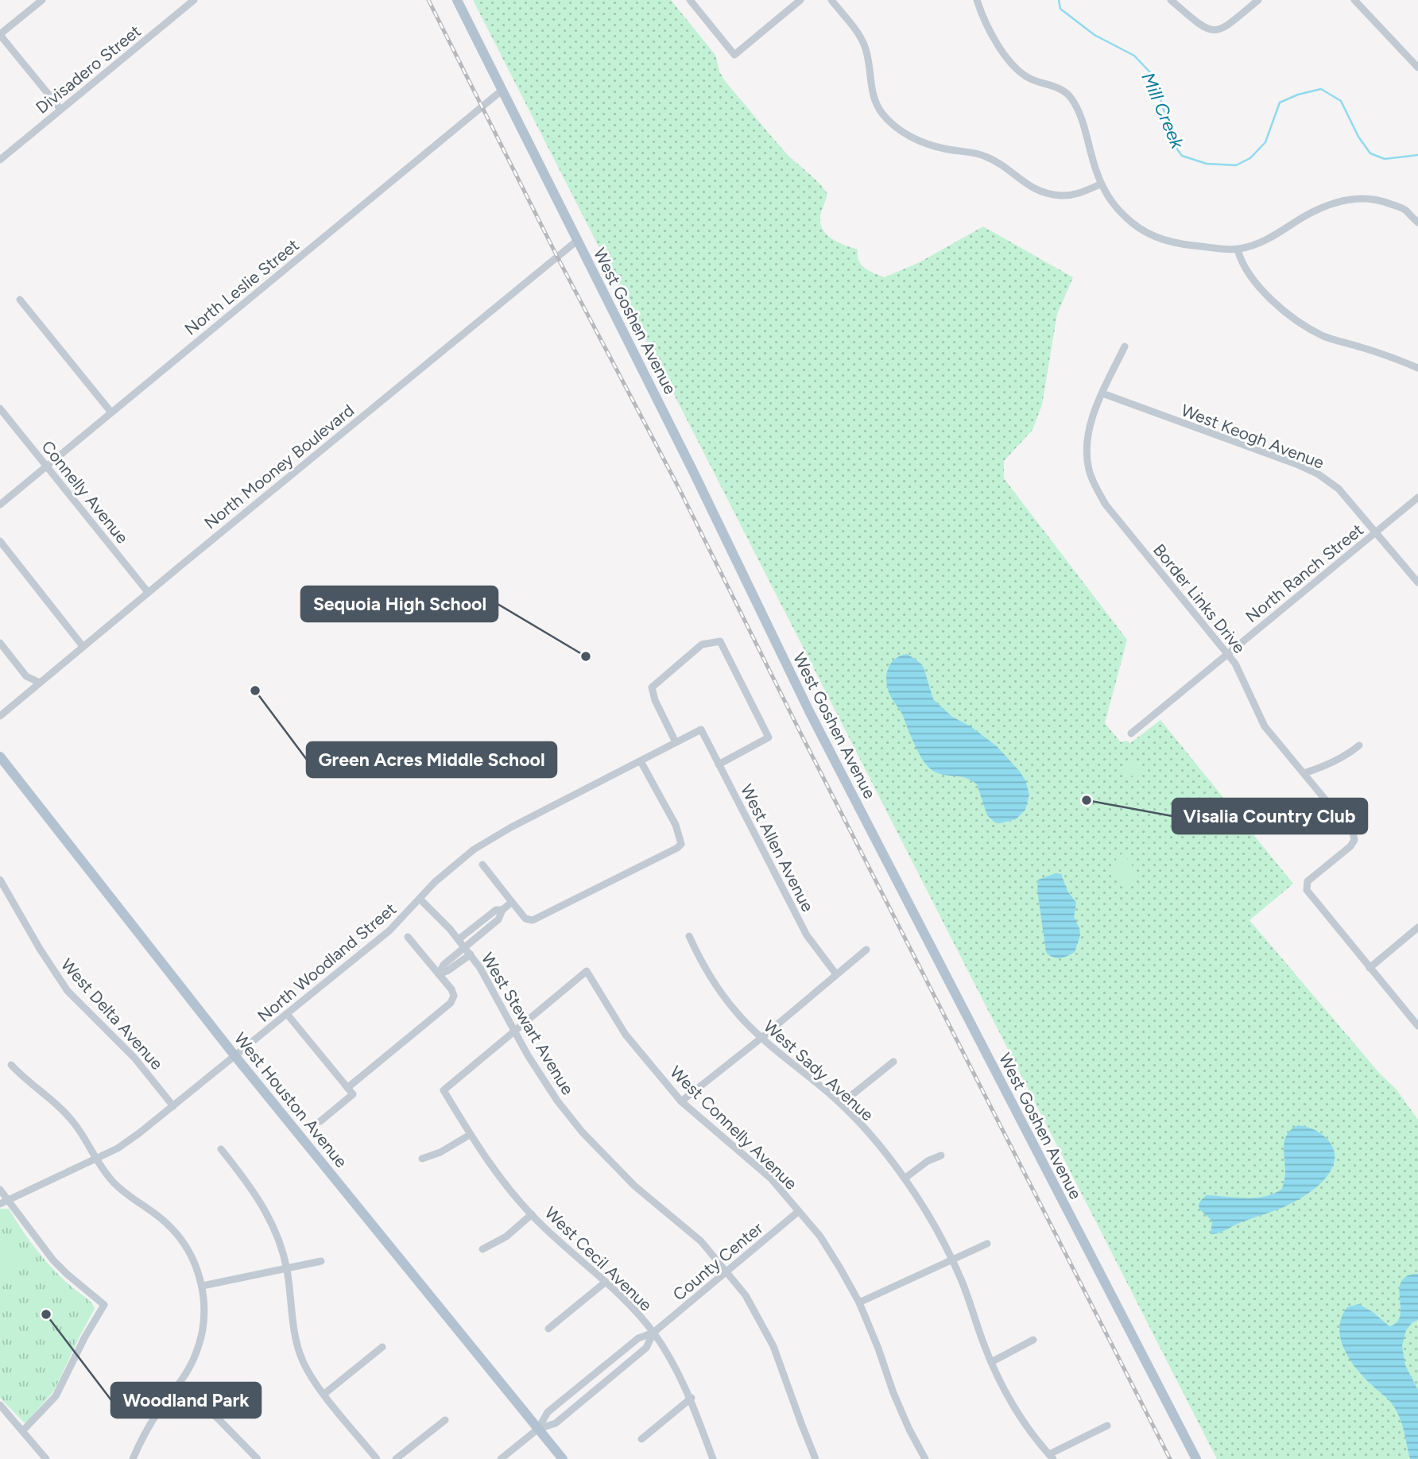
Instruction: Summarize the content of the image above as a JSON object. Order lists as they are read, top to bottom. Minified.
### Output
{"streets":{"main road":["West Goshen Avenue","West Houston Avenue"],"street":["Divisadero Street","North Leslie Street","West Keogh Avenue","North Mooney Boulevard","Connelly Avenue","North Ranch Street","Border Links Drive","West Allen Avenue","North Woodland Street","West Delta Avenue","West Stewart Avenue","West Sady Avenue","West Connelly Avenue","West Cecil Avenue","County Center"]},"crossings":[["North Leslie Street","West Goshen Avenue"],["North Leslie Street","Connelly Avenue"],["West Goshen Avenue","North Mooney Boulevard"],["West Keogh Avenue","North Ranch Street"],["West Keogh Avenue","Border Links Drive"],["North Mooney Boulevard","Connelly Avenue"],["North Ranch Street","Border Links Drive"],["West Allen Avenue","North Woodland Street"],["North Woodland Street","West Delta Avenue"],["North Woodland Street","West Stewart Avenue"],["North Woodland Street","West Houston Avenue"],["West Stewart Avenue","West Connelly Avenue"],["West Stewart Avenue","West Cecil Avenue"],["West Stewart Avenue","County Center"],["West Houston Avenue","County Center"],["West Connelly Avenue","West Cecil Avenue"],["West Connelly Avenue","County Center"],["West Cecil Avenue","County Center"]],"water":["Mill Creek"],"places":["Sequoia High School","Green Acres Middle School","Visalia Country Club","Woodland Park"]}
